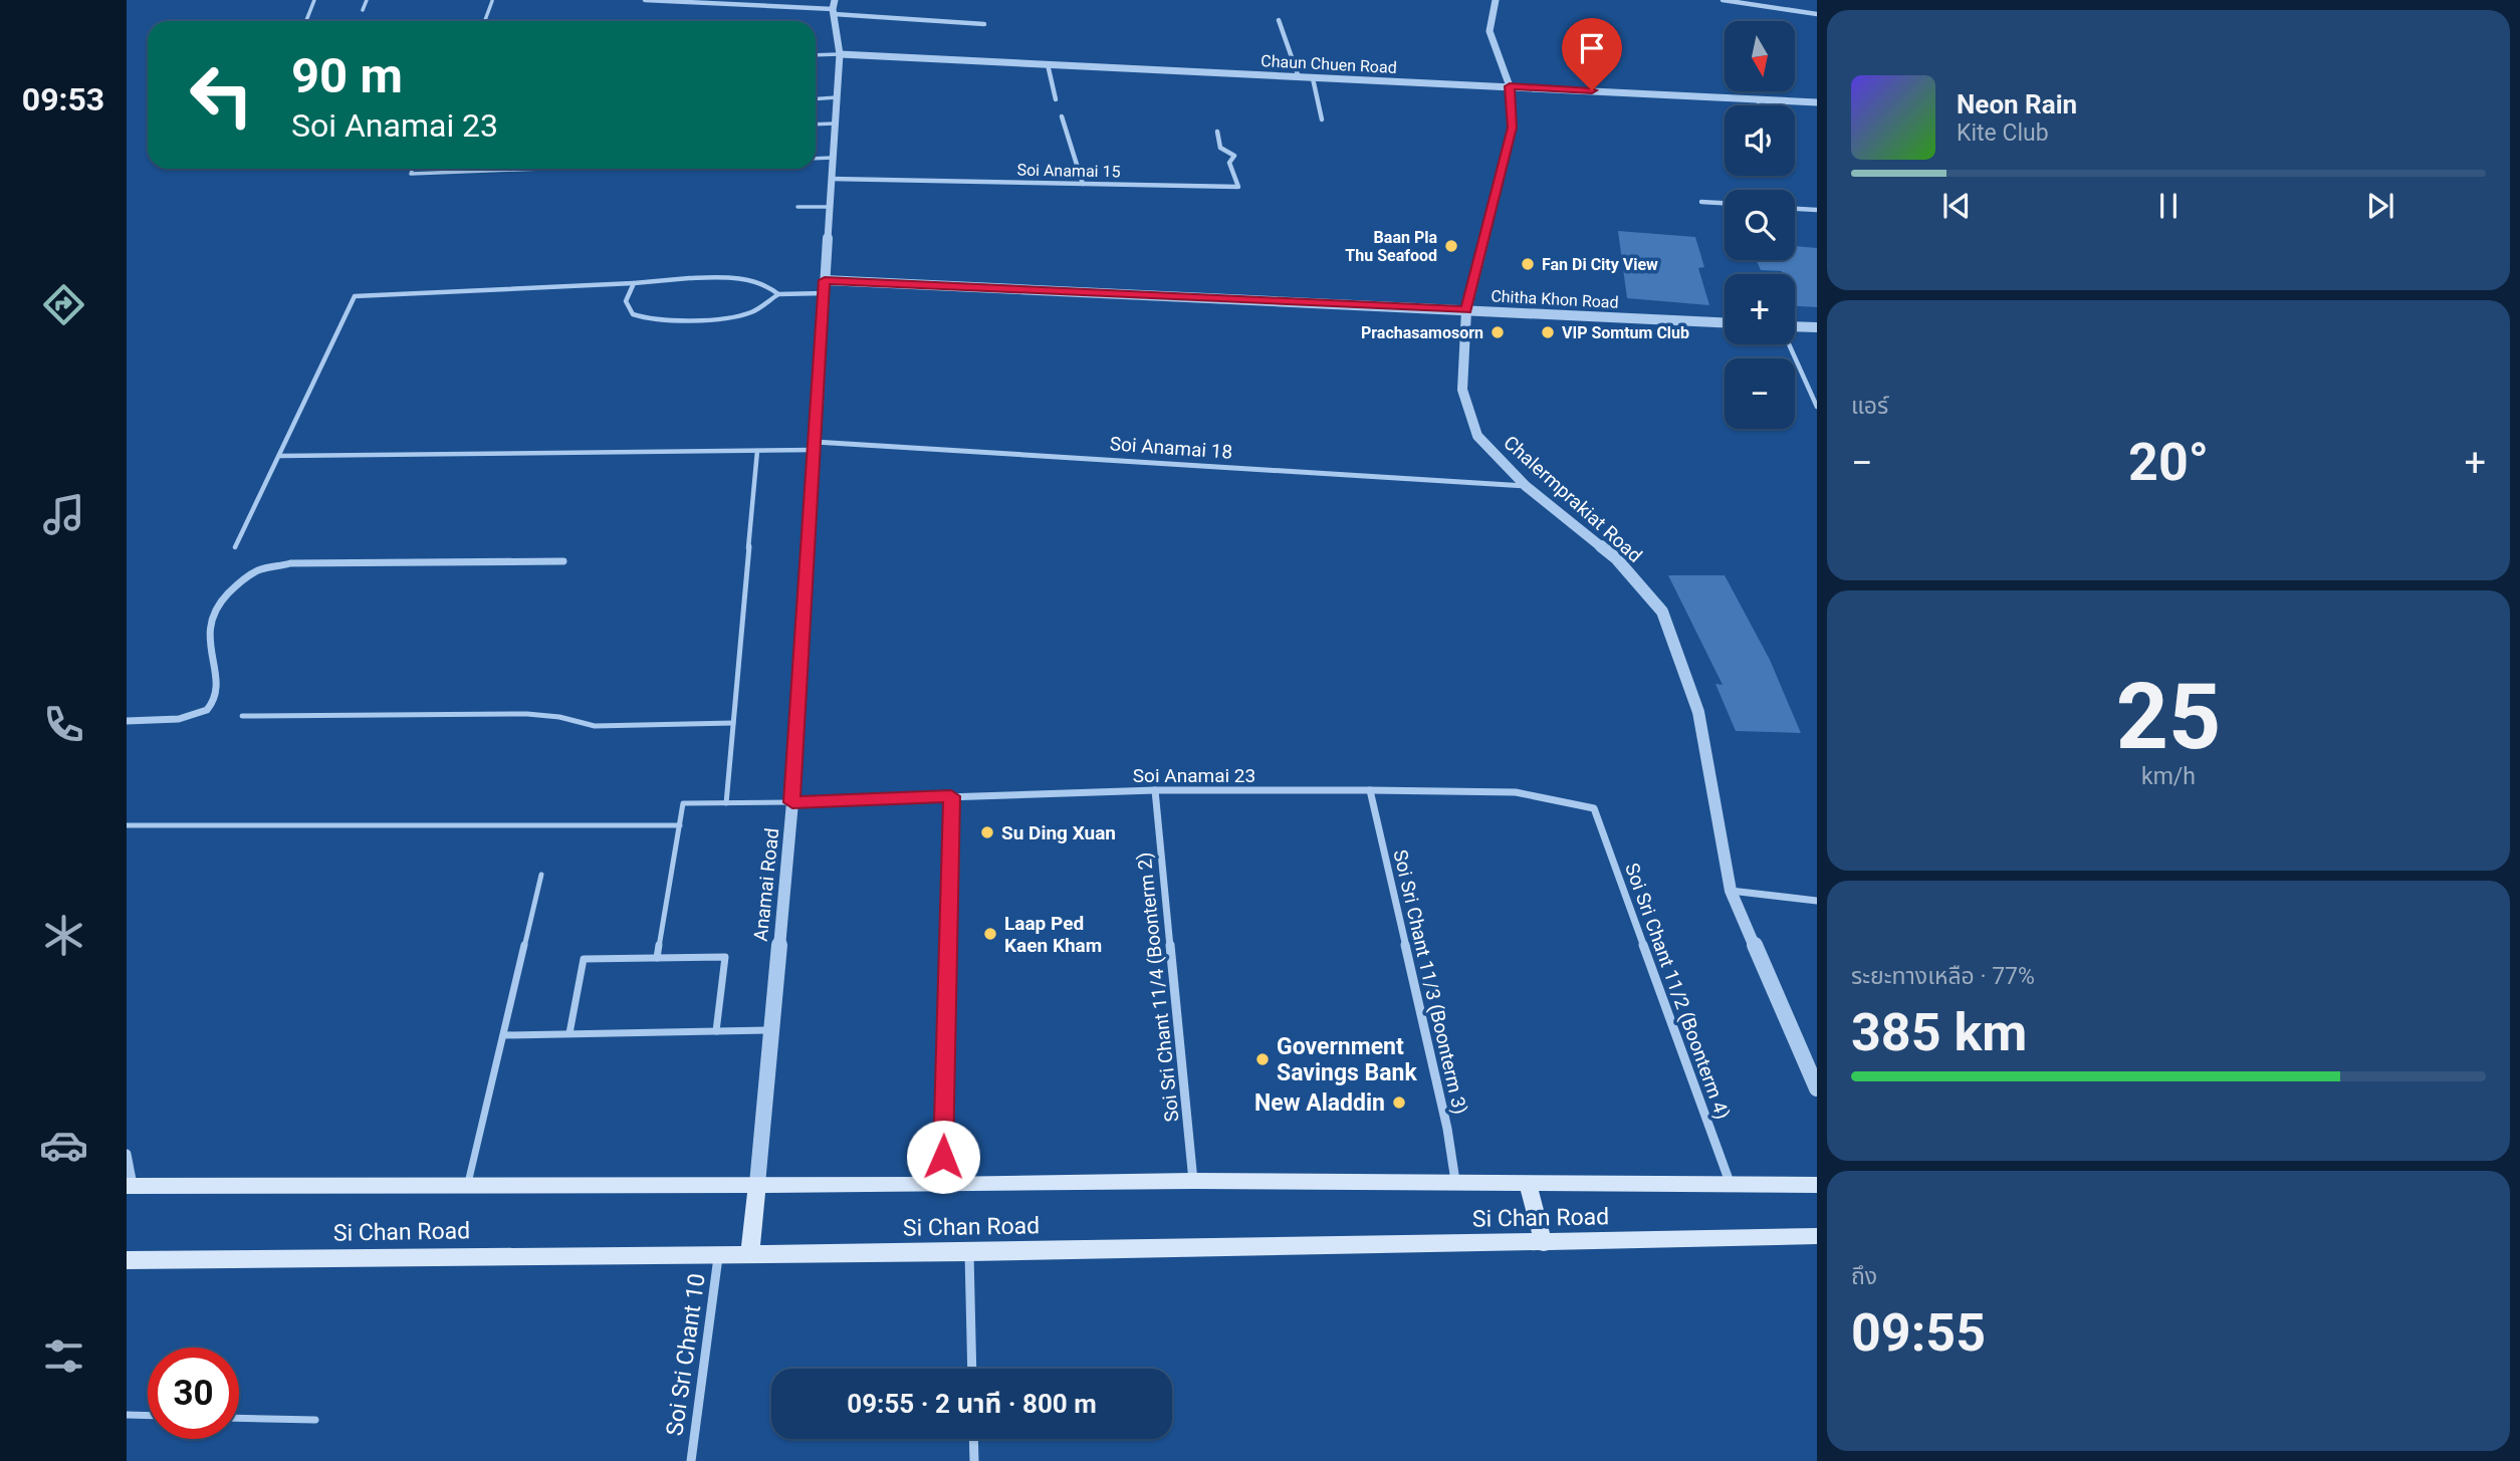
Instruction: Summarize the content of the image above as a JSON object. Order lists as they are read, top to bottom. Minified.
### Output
{"streets":{"main road":["Si Chan Road"],"street":["Chaun Chuen Road","Soi Anamai 15","Chitha Khon Road","Soi Anamai 18","Chalermprakiat Road","Soi Anamai 23","Anamai Road","Soi Sri Chant 11/3 (Boonterm 3)","Soi Sri Chant 11/4 (Boonterm 2)","Soi Sri Chant 11/2 (Boonterm 4)","Soi Sri Chant 10"]},"crossings":[["Chaun Chuen Road","Chalermprakiat Road"],["Chaun Chuen Road","Anamai Road"],["Soi Anamai 15","Anamai Road"],["Chitha Khon Road","Chalermprakiat Road"],["Chitha Khon Road","Anamai Road"],["Soi Anamai 18","Chalermprakiat Road"],["Soi Anamai 18","Anamai Road"],["Soi Anamai 23","Anamai Road"],["Soi Anamai 23","Soi Sri Chant 11/3 (Boonterm 3)"],["Soi Anamai 23","Soi Sri Chant 11/4 (Boonterm 2)"],["Soi Anamai 23","Soi Sri Chant 11/2 (Boonterm 4)"],["Anamai Road","Si Chan Road"],["Soi Sri Chant 11/3 (Boonterm 3)","Si Chan Road"],["Soi Sri Chant 11/4 (Boonterm 2)","Si Chan Road"],["Soi Sri Chant 11/2 (Boonterm 4)","Si Chan Road"],["Si Chan Road","Soi Sri Chant 10"]],"places":["Baan Pla Thu Seafood","Fan Di City View","Prachasamosorn","VIP Somtum Club","Su Ding Xuan","Laap Ped Kaen Kham","Government Savings Bank","New Aladdin"],"north":"bottom","page":{"tabs":"09:53","map_buttons":["+","−"],"turn":["90 m","Soi Anamai 23"],"song":["Neon Rain","Kite Club"],"tile":["แอร์",["25","km/h"],["ระยะทางเหลือ · 77%","385 km"],["ถึง","09:55"]],"heat":["−","20°","+"],"limit":"30","trip":"09:55 · 2 นาที · 800 m"}}
